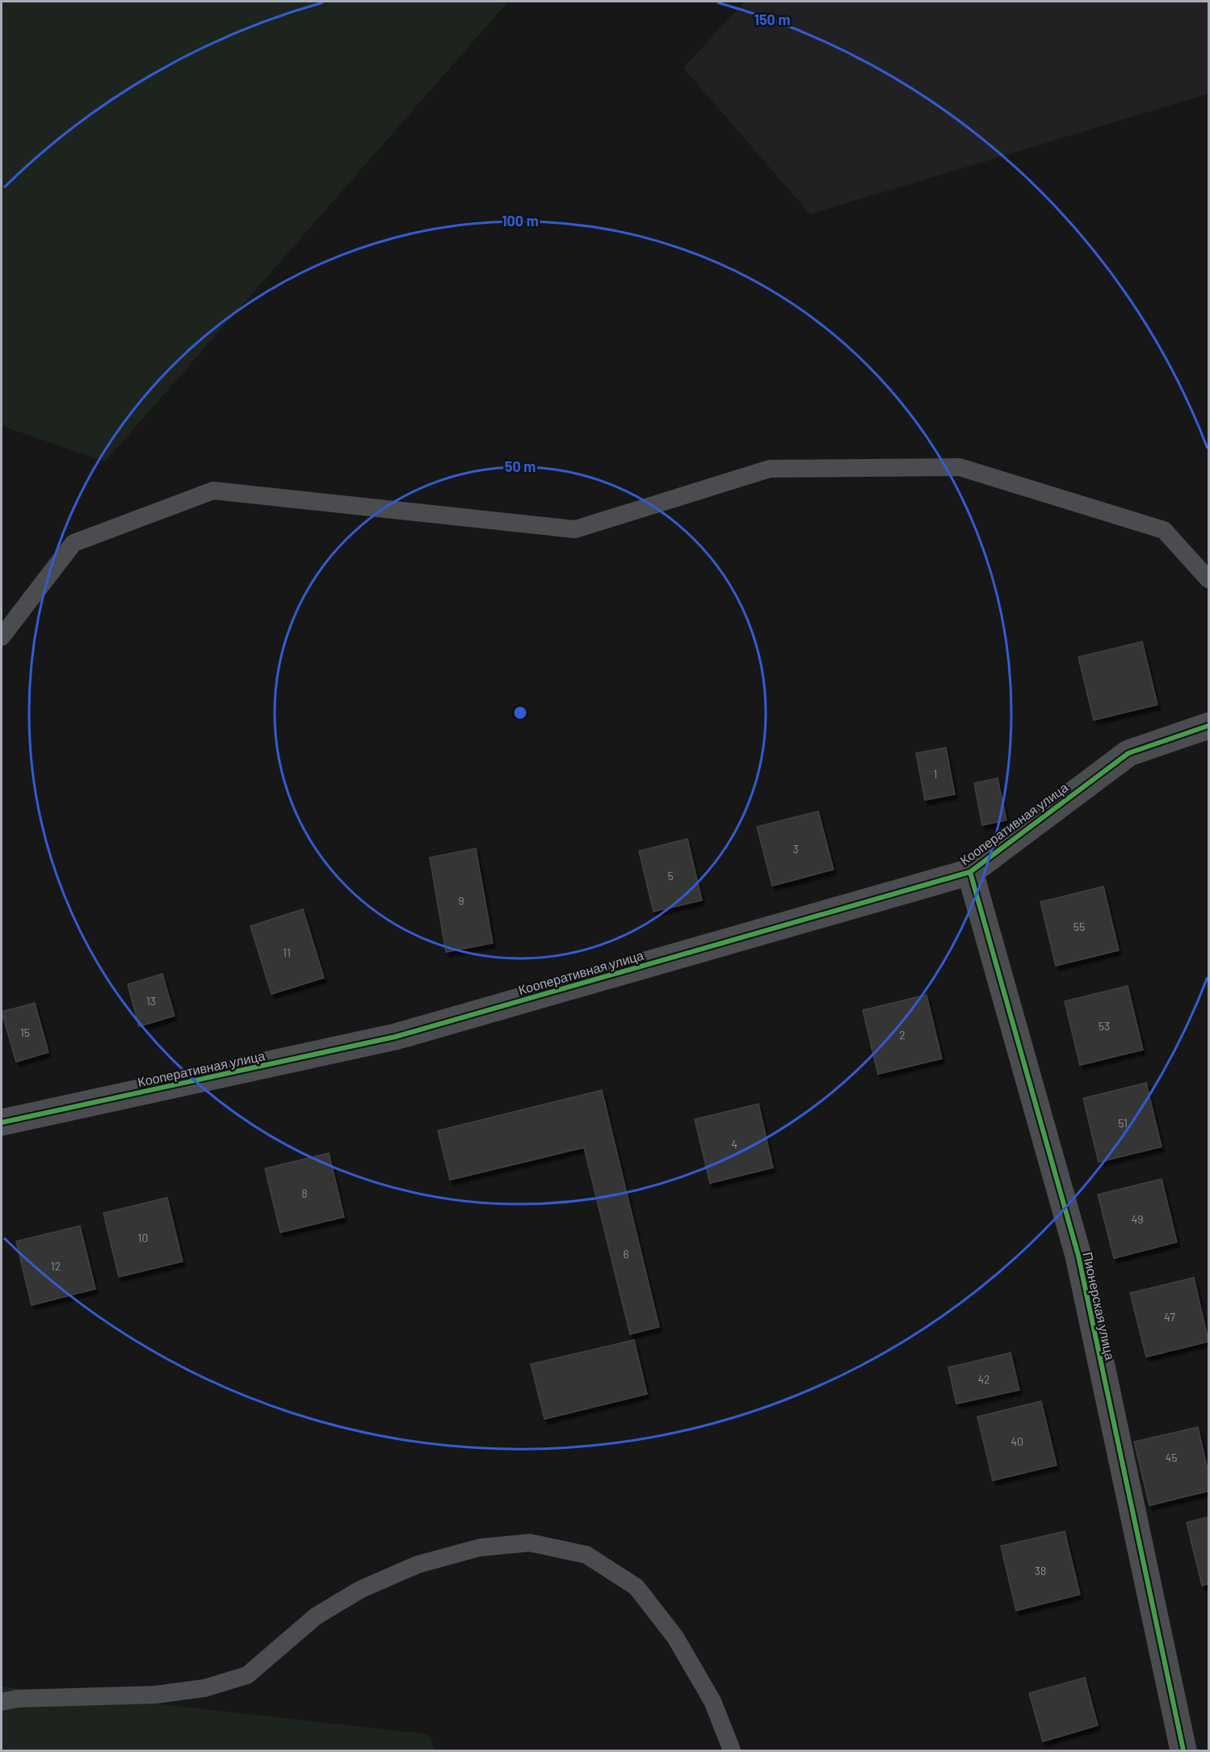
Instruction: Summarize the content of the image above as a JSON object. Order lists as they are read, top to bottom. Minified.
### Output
{"streets":{"street":["Кооперативная улица","Пионерская улица"]},"crossings":[["Кооперативная улица","Пионерская улица"]],"house_numbers":["1","3","5","9","55","11","13","53","15","2","51","4","8","49","10","6","12","47","42","40","45","38"],"rings":["150 m","100 m","50 m"]}
